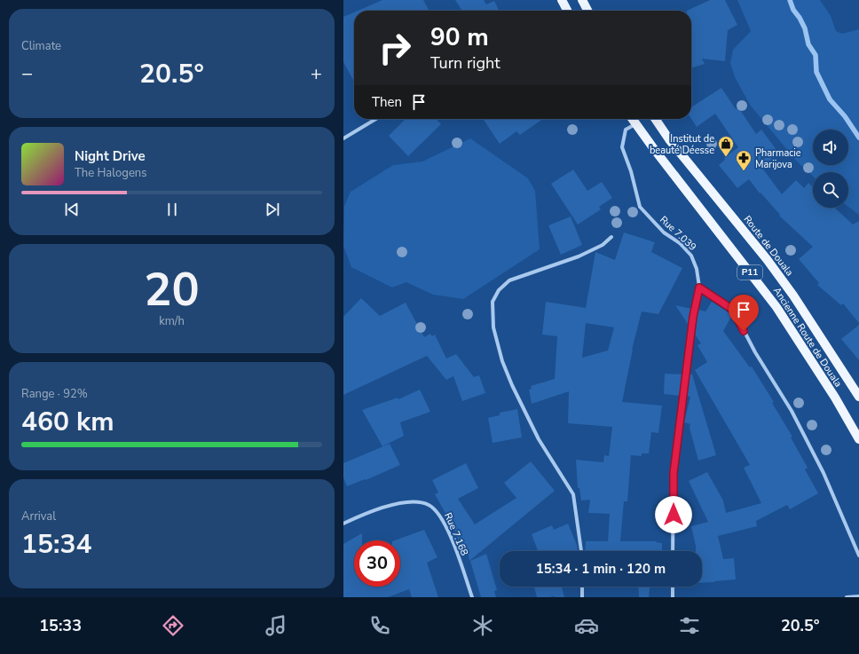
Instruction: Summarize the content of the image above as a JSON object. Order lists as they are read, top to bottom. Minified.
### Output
{"streets":{"main road":["Route de Douala","P11","Ancienne Route de Douala"],"street":["Rue 7.039","Rue 7.168"]},"crossings":[["Rue 7.039","Ancienne Route de Douala"]],"places":{"shop":["Institut de beauté Déesse"],"pharmacy":["Pharmacie Marijova"]},"page":{"tile":["Climate",["20","km/h"],["Range · 92%","460 km"],["Arrival","15:34"]],"turn":["90 m","Turn right"],"heat":["−","20.5°","+"],"then":"Then","song":["Night Drive","The Halogens"],"limit":"30","trip":"15:34 · 1 min · 120 m","tabs":["15:33","20.5°"]}}
